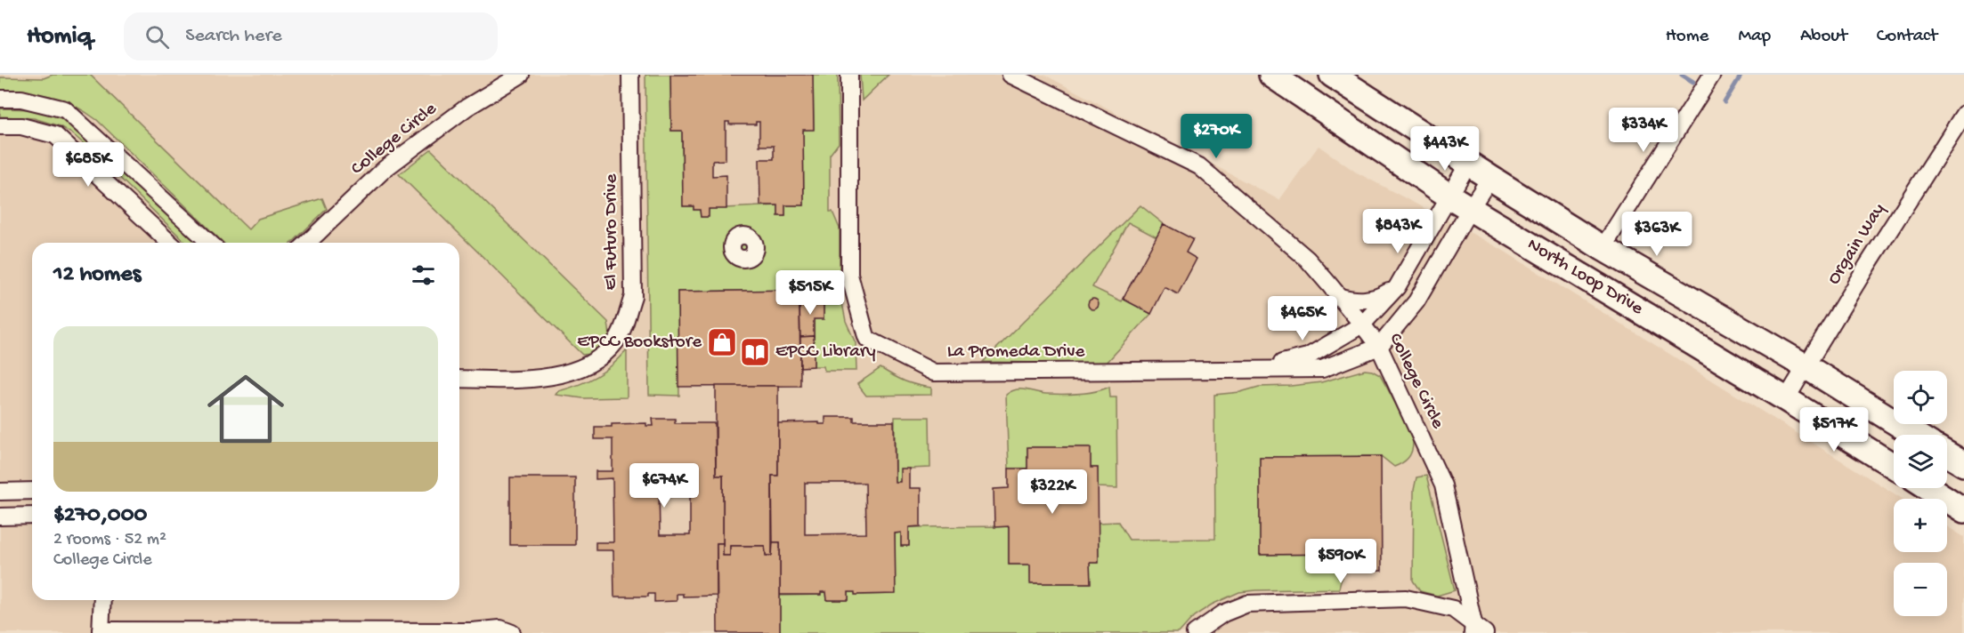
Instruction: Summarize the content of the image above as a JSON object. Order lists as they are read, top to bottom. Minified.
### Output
{"streets":{"main road":["North Loop Drive"],"street":["College Circle","El Futuro Drive","Orgain Way","La Promeda Drive"]},"crossings":[["Orgain Way","North Loop Drive"]],"places":{"shop":["EPCC Bookstore"],"library":["EPCC Library"]},"page":{"header":"Homiq","search":"Search here","nav":["Home","Map","About","Contact"],"price":["$334K","$270K","$443K","$685K","$843K","$363K","$515K","$465K","$517K","$674K","$322K","$590K"],"heading":"12 homes","list":[{"name":"$270,000","note":"2 rooms · 52 m² · College Circle"}],"map_buttons":["+","−"]}}
